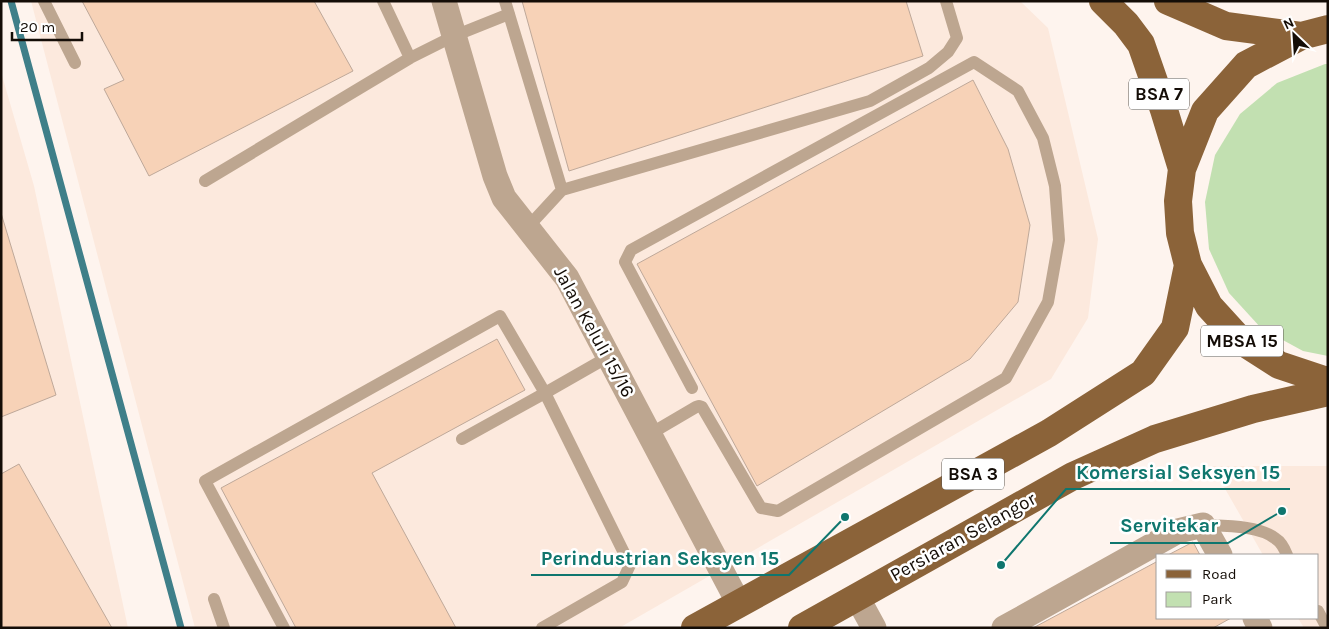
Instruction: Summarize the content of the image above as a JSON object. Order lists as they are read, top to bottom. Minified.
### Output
{"streets":{"main road":["BSA 7","MBSA 15","BSA 3","Persiaran Selangor"],"street":["Jalan Keluli 15/16"]},"crossings":[["BSA 7","MBSA 15"],["Jalan Keluli 15/16","BSA 3"],["MBSA 15","BSA 3"]],"places":["Servitekar","Perindustrian Seksyen 15","Komersial Seksyen 15"],"legend":["Road","Park"],"scale_bar":"20 m","north":"top left"}
